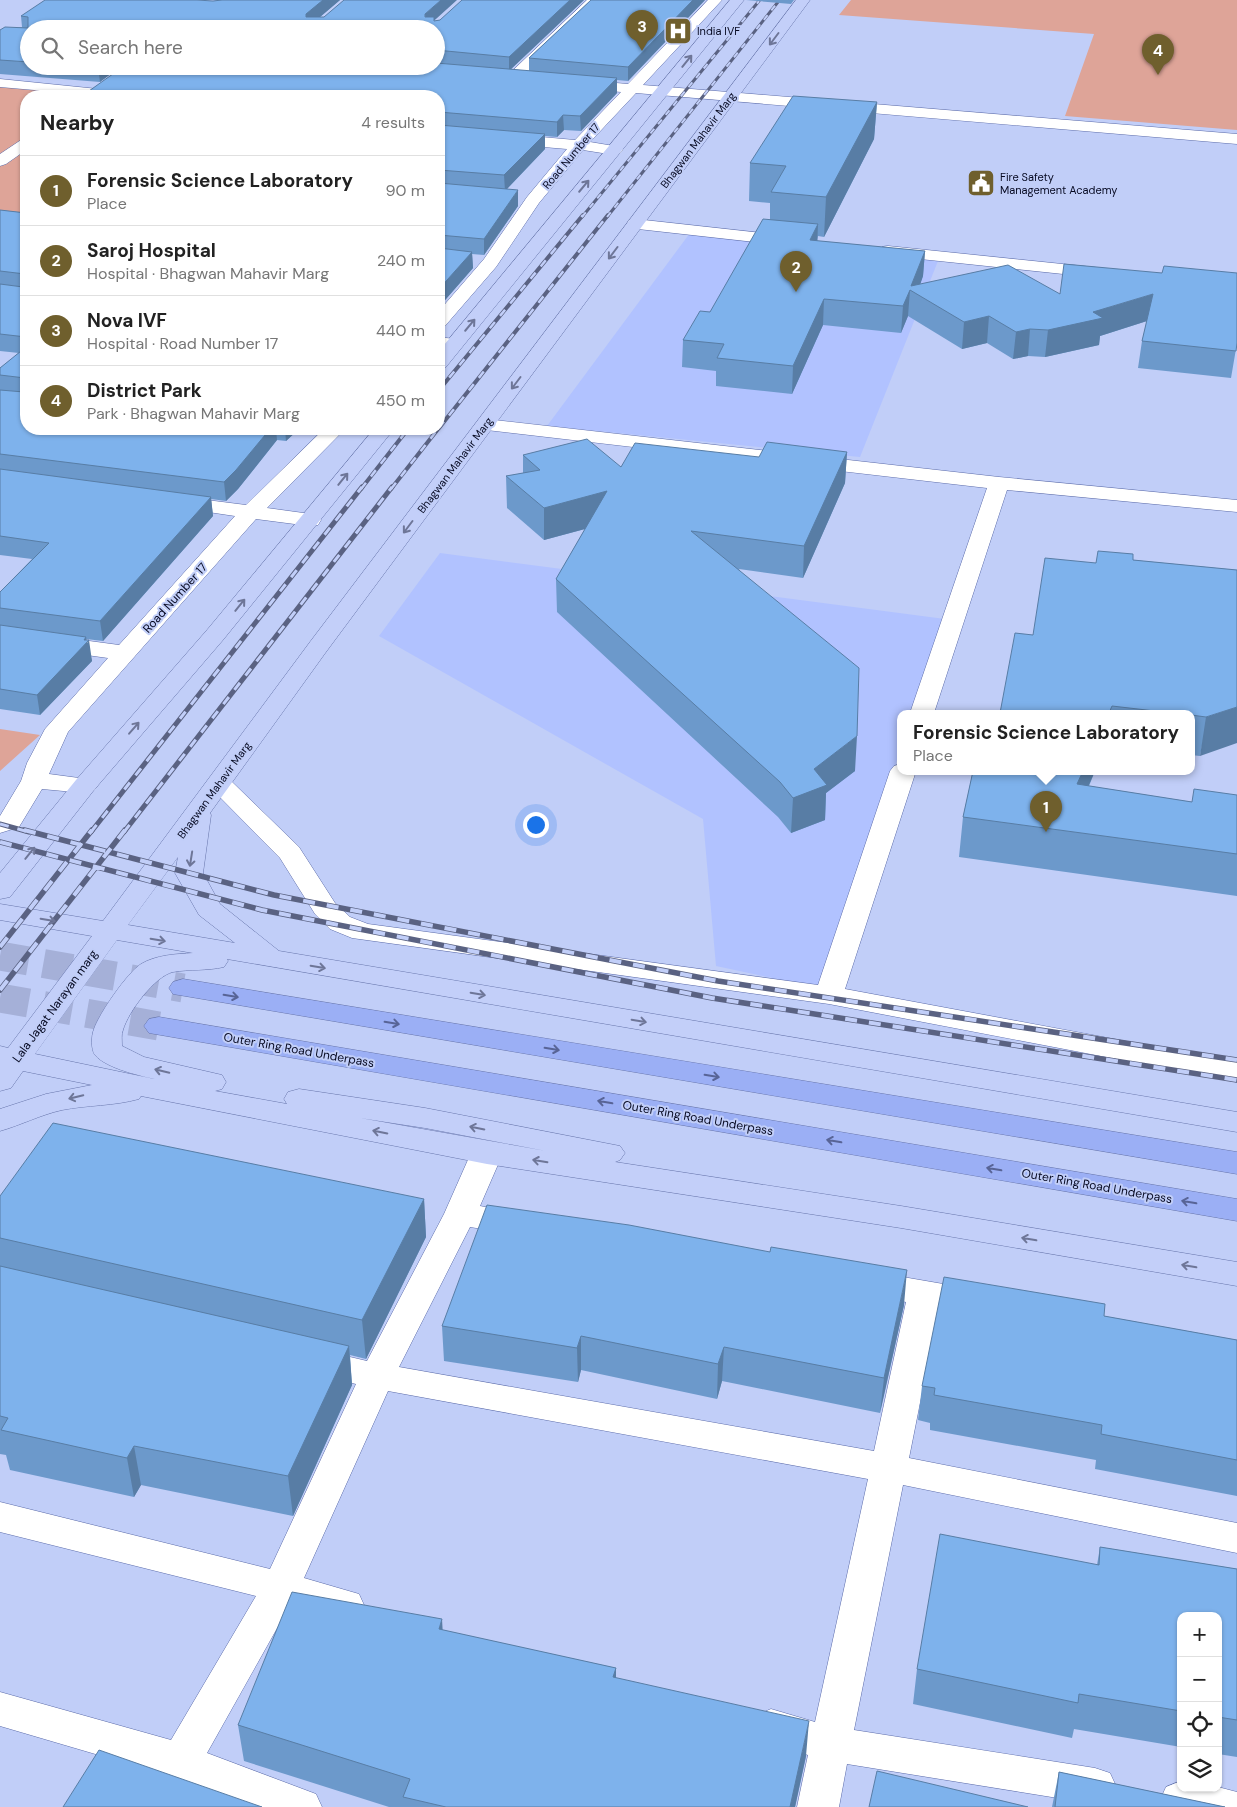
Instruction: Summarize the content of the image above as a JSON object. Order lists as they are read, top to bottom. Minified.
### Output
{"streets":{"highway":["Outer Ring Road Underpass"],"main road":["Bhagwan Mahavir Marg","Lala Jagat Narayan marg"],"street":["Road Number 17"]},"crossings":[["Bhagwan Mahavir Marg","Lala Jagat Narayan marg"]],"places":{"hospital":["India IVF"],"public building":["Fire Safety Management Academy"]},"page":{"pins":["3","4","2","1"],"search":"Search here","heading":["Nearby","4 results"],"list":[{"mark":"1","name":"Forensic Science Laboratory","note":"Place","value":"90 m"},{"mark":"2","name":"Saroj Hospital","note":"Hospital · Bhagwan Mahavir Marg","value":"240 m"},{"mark":"3","name":"Nova IVF","note":"Hospital · Road Number 17","value":"440 m"},{"mark":"4","name":"District Park","note":"Park · Bhagwan Mahavir Marg","value":"450 m"}],"popup":["Forensic Science Laboratory","Place"],"map_buttons":["+","−"]}}
